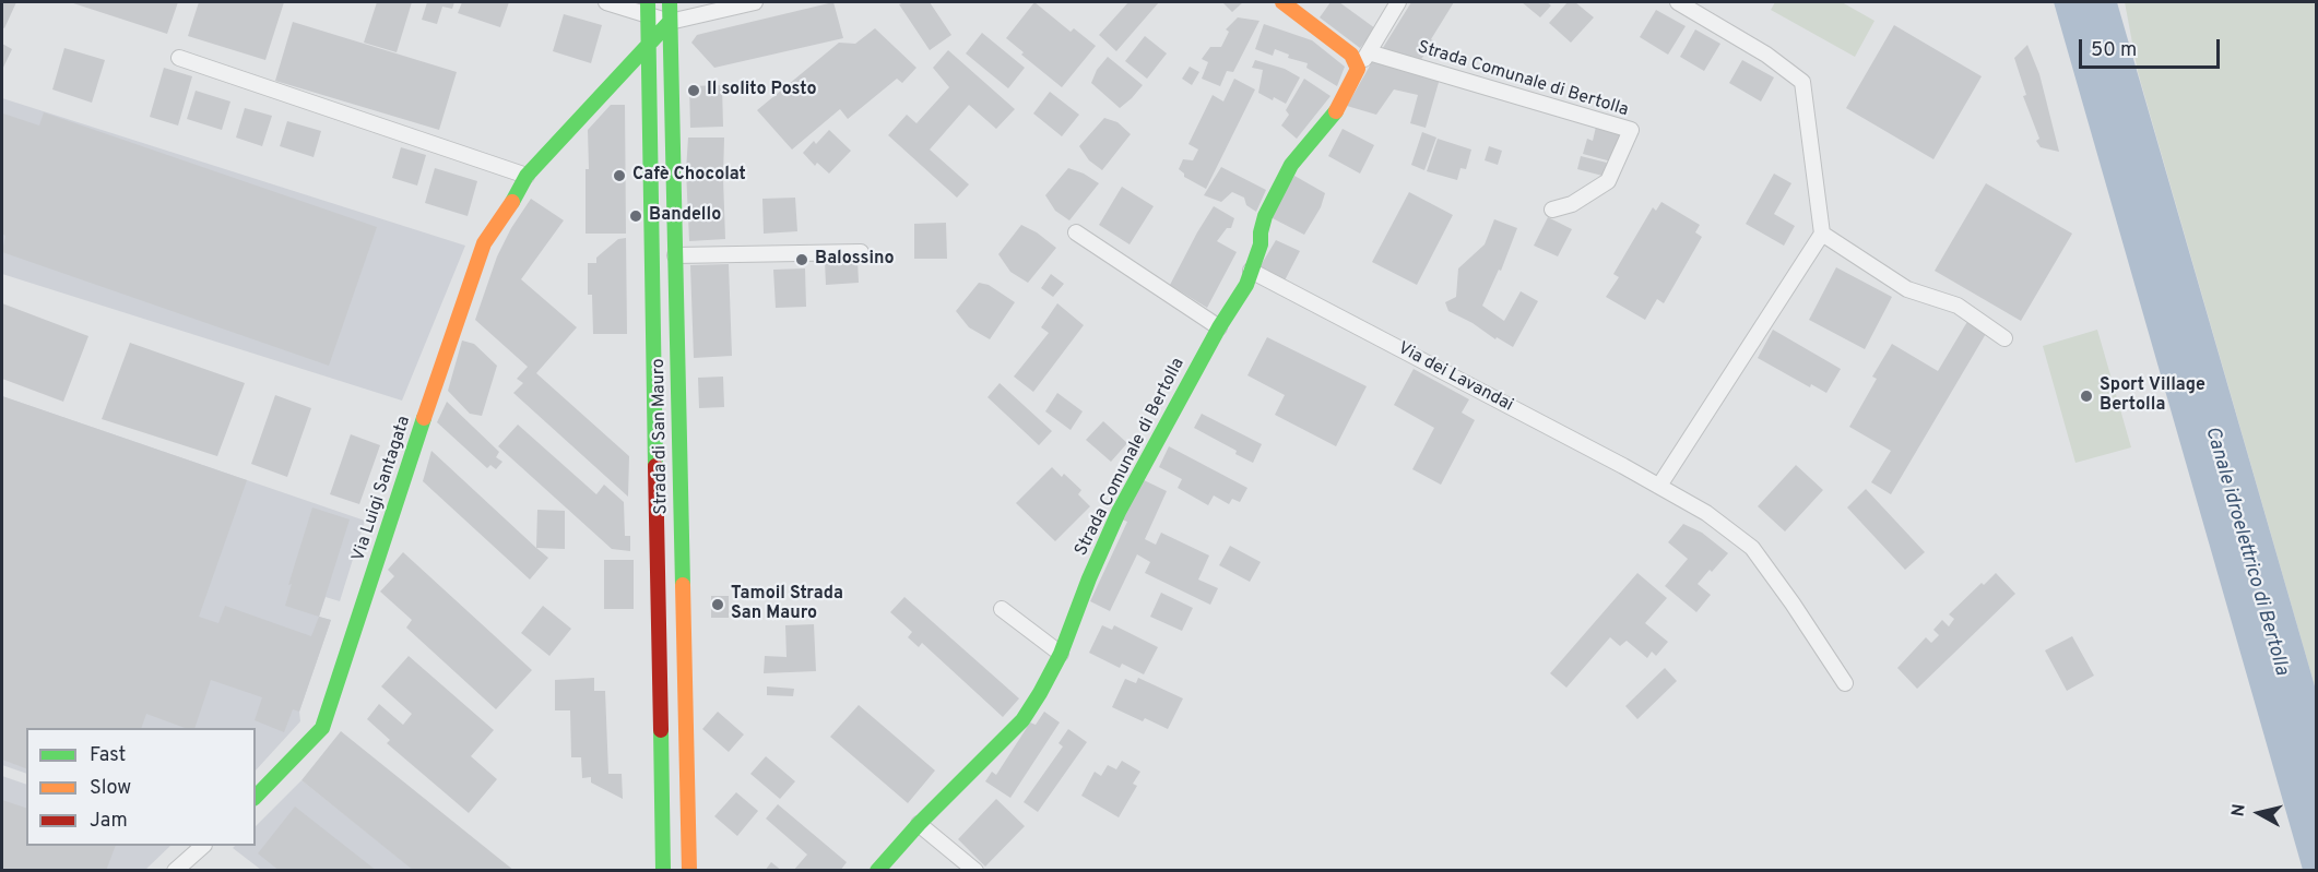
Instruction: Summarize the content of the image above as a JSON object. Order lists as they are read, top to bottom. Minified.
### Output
{"streets":{"street":["Strada Comunale di Bertolla","Via dei Lavandai","Strada di San Mauro","Via Luigi Santagata"]},"crossings":[["Strada Comunale di Bertolla","Via dei Lavandai"],["Strada di San Mauro","Via Luigi Santagata"]],"water":["Canale idroelettrico di Bertolla"],"places":["Il solito Posto","Cafè Chocolat","Bandello","Balossino","Sport Village Bertolla","Tamoil Strada San Mauro"],"legend":["Fast","Slow","Jam"],"scale_bar":"50 m","north":"left"}
